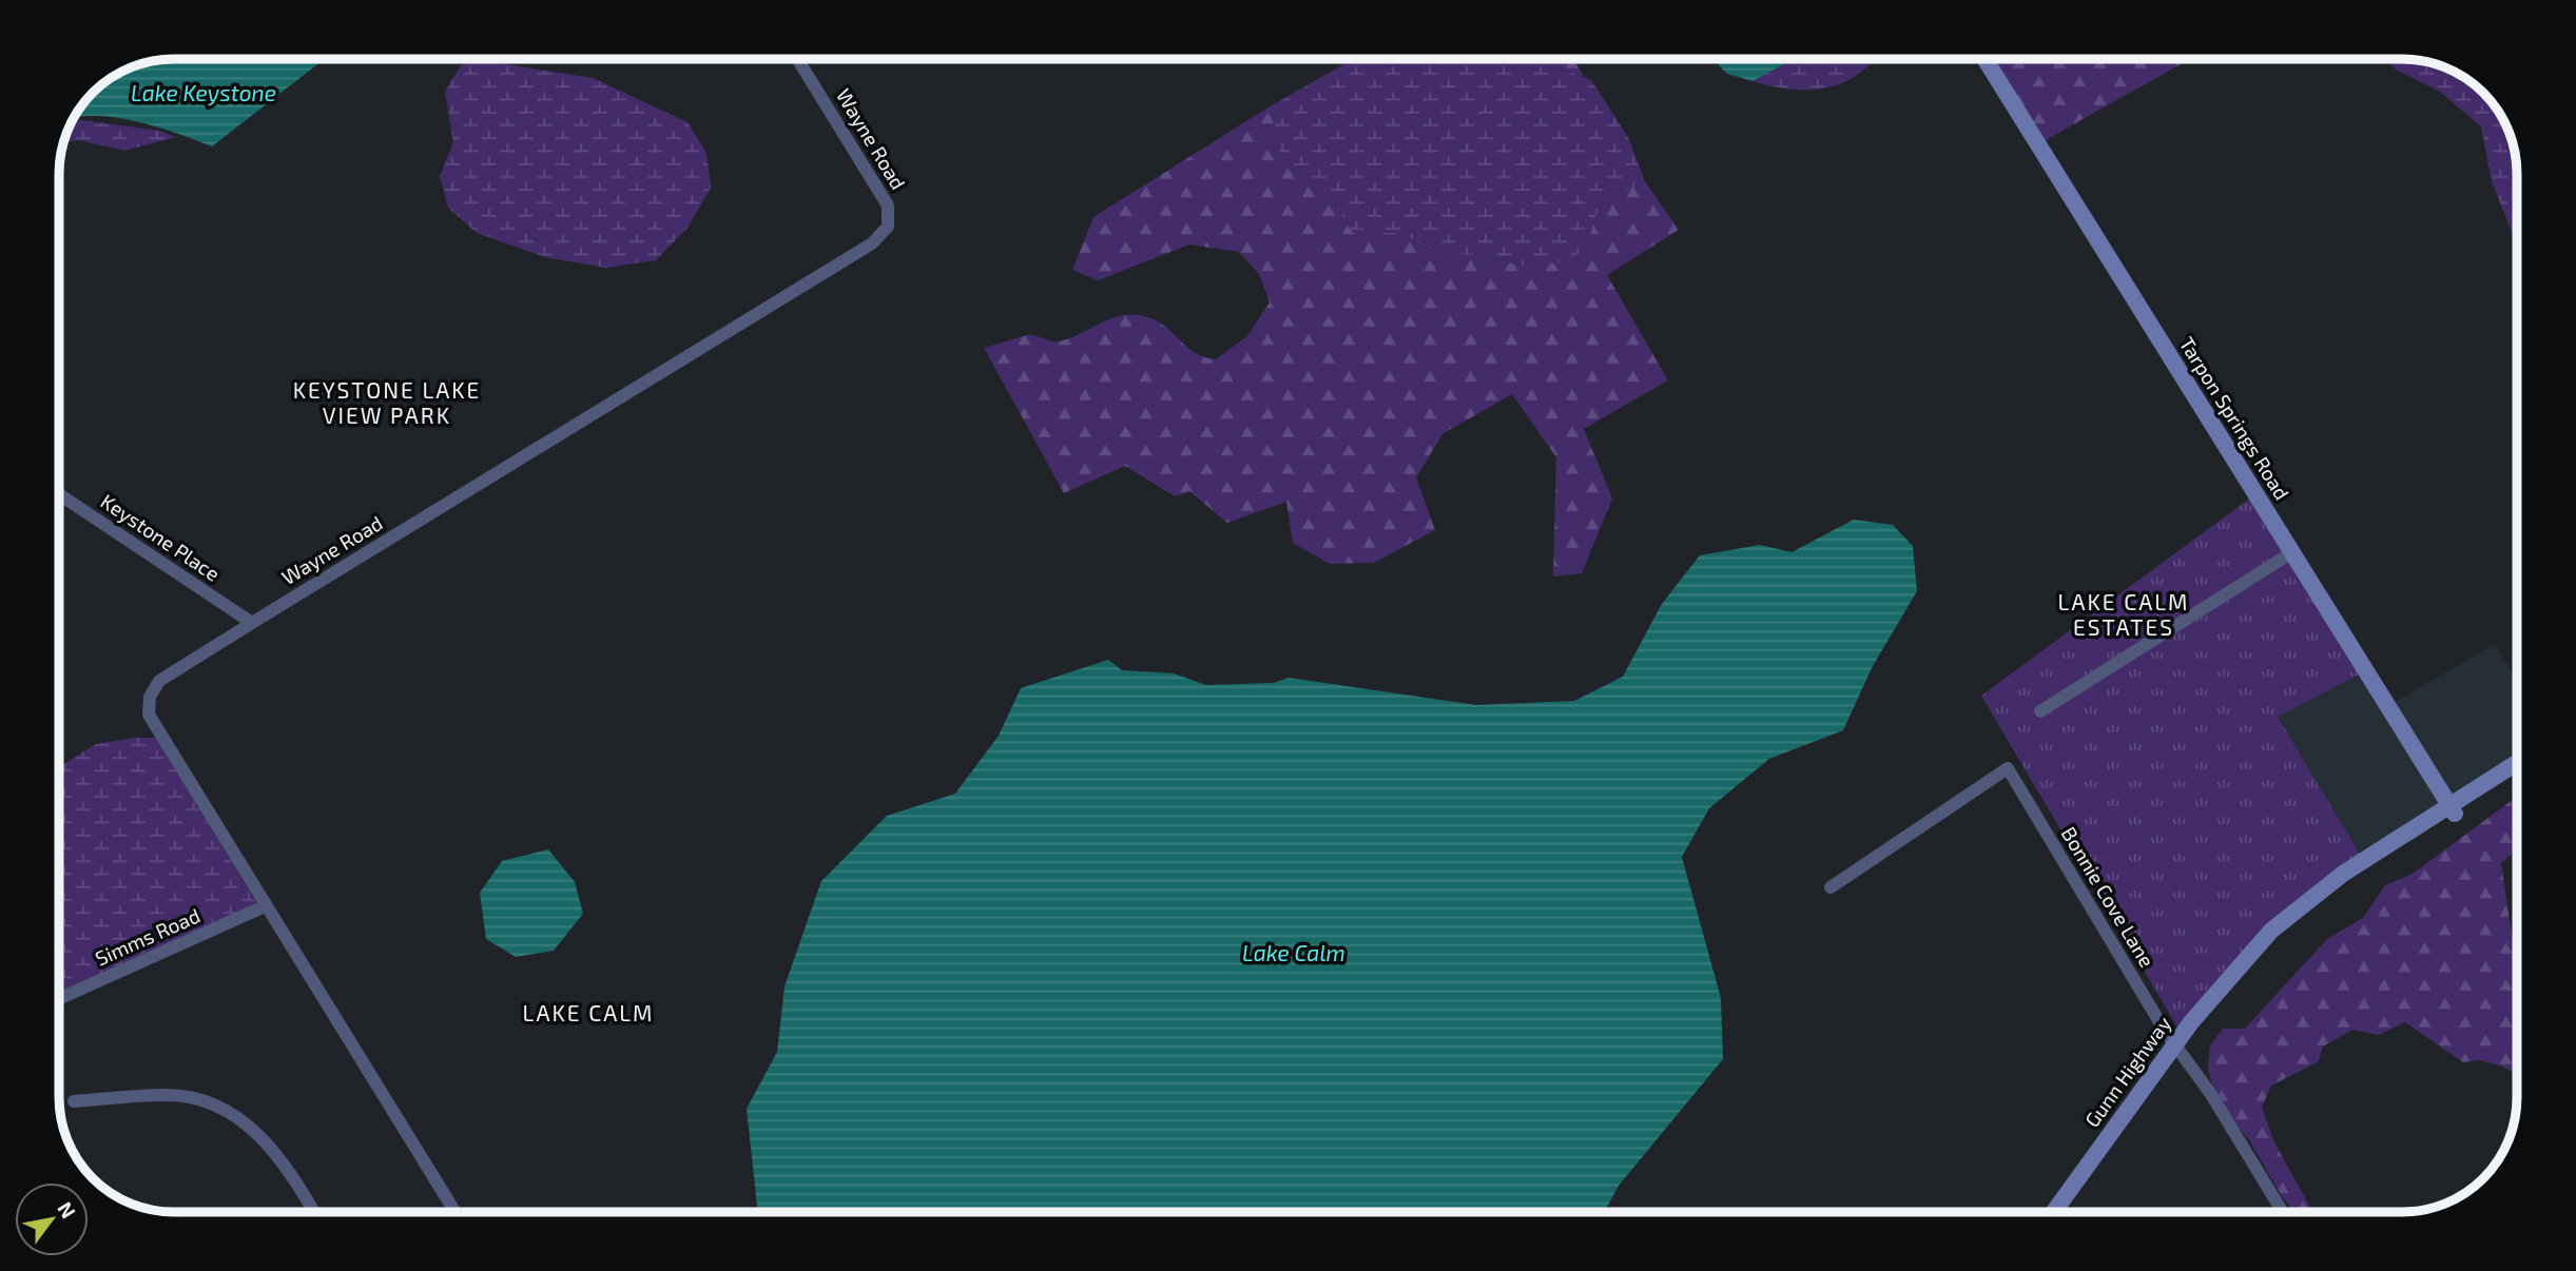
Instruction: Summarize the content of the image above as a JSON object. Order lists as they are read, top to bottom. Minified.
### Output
{"streets":{"main road":["Tarpon Springs Road","Gunn Highway"],"street":["Wayne Road","Keystone Place","Bonnie Cove Lane","Simms Road"]},"crossings":[["Wayne Road","Keystone Place"],["Wayne Road","Simms Road"],["Tarpon Springs Road","Gunn Highway"],["Bonnie Cove Lane","Gunn Highway"]],"districts":["KEYSTONE LAKE VIEW PARK","LAKE CALM ESTATES","LAKE CALM"],"water":["Lake Keystone","Lake Calm"],"north":"top right"}
